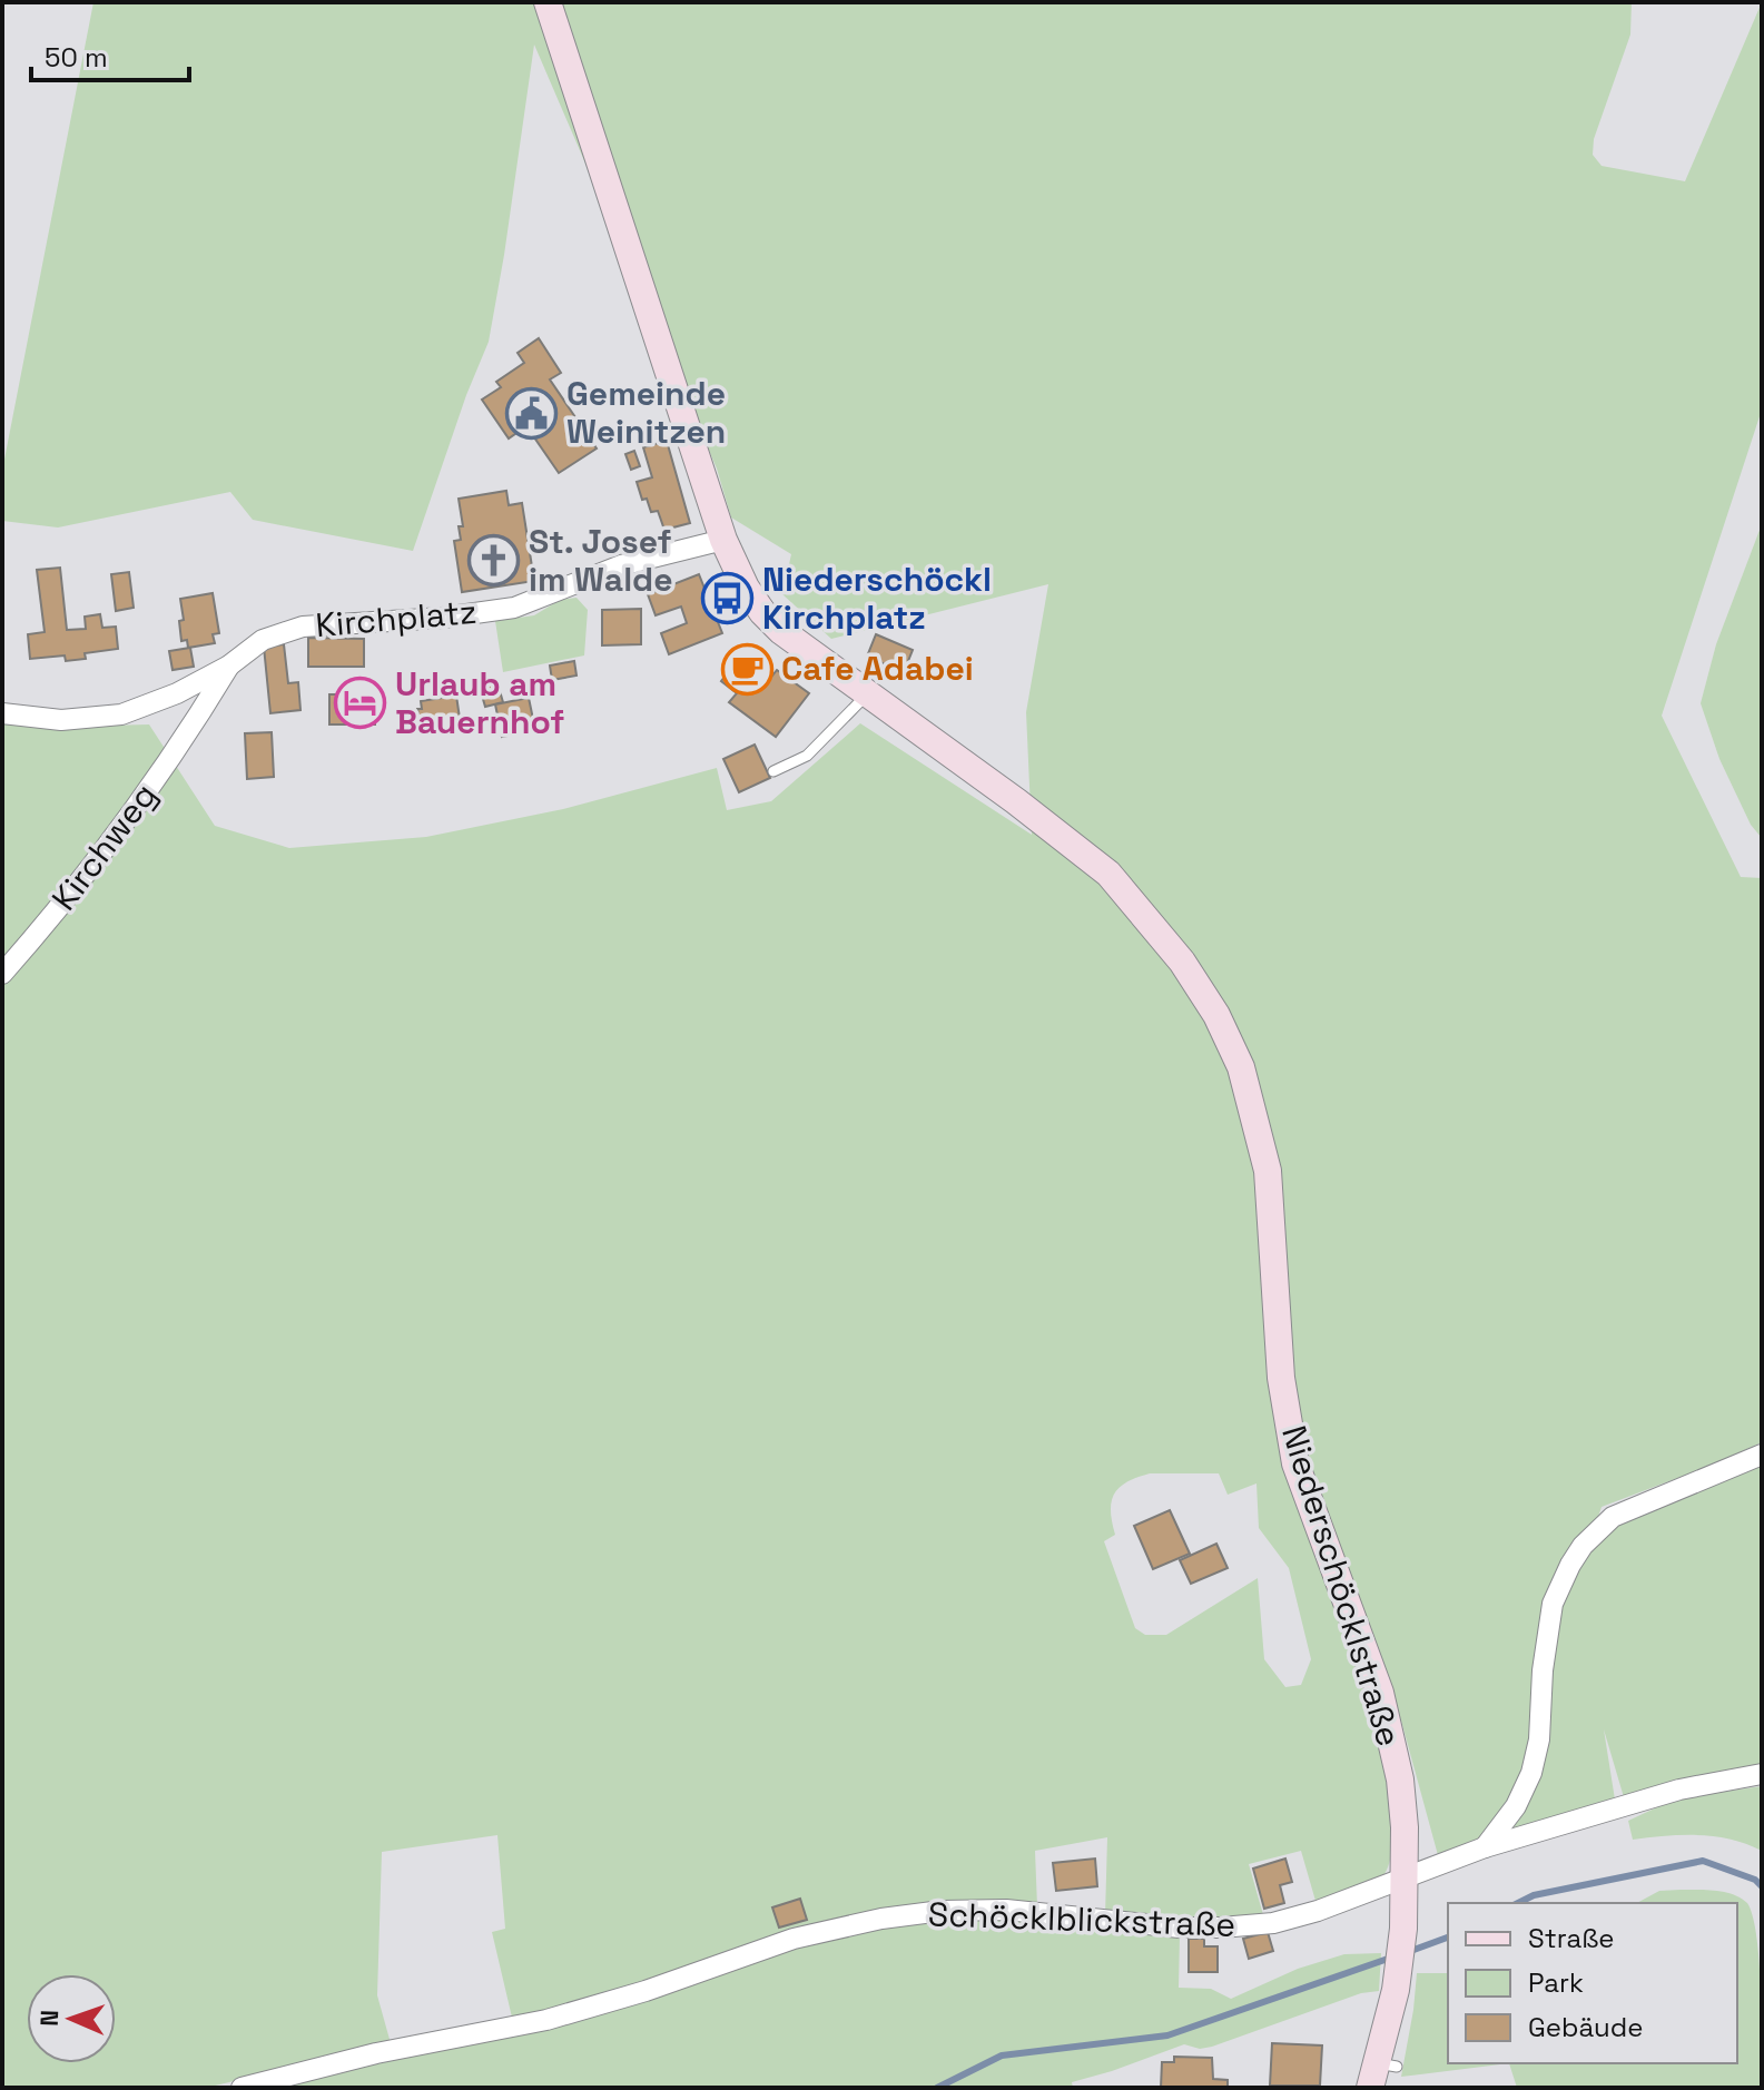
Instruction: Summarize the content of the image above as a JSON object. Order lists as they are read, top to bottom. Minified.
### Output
{"streets":{"main road":["Niederschöcklstraße"],"street":["Kirchplatz","Kirchweg","Schöcklblickstraße"]},"crossings":[["Kirchplatz","Kirchweg"],["Kirchplatz","Niederschöcklstraße"],["Niederschöcklstraße","Schöcklblickstraße"]],"places":{"public building":["Gemeinde Weinitzen"],"church":["St. Josef im Walde"],"bus stop":["Niederschöckl Kirchplatz"],"cafe":["Cafe Adabei"],"hotel":["Urlaub am Bauernhof"]},"legend":["Straße","Park","Gebäude"],"scale_bar":"50 m","north":"left"}
